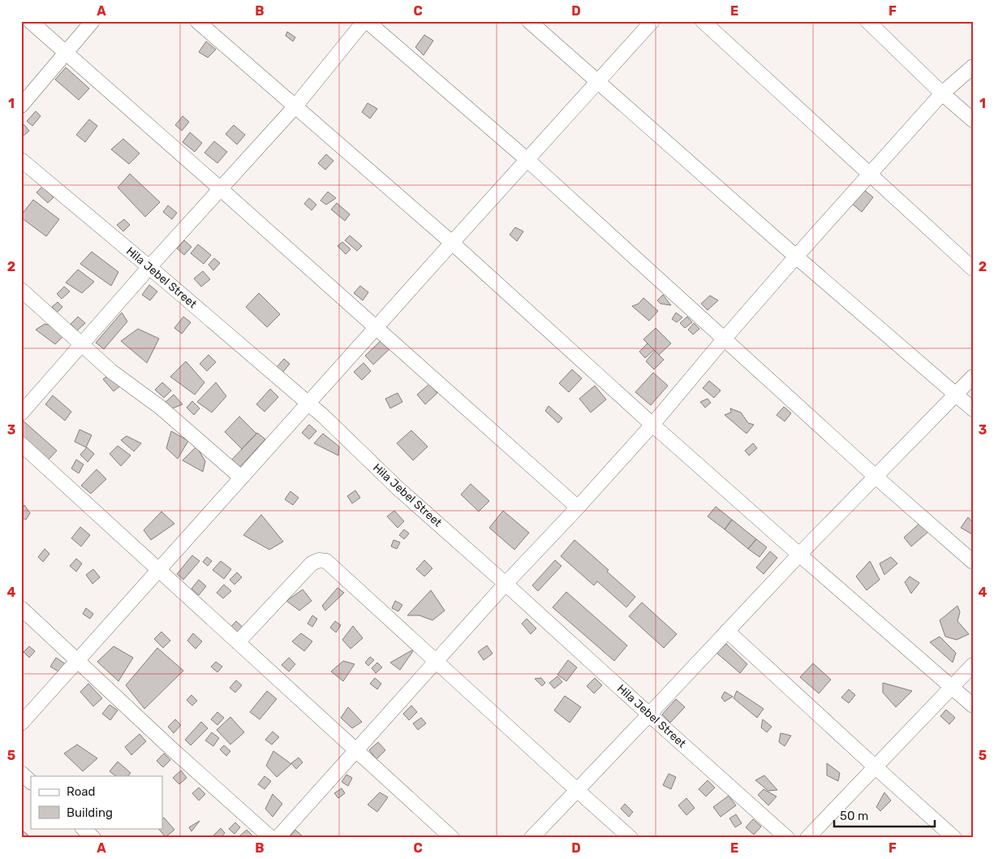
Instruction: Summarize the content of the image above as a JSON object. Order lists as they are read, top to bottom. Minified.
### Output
{"streets":{"street":["Hila Jebel Street"]},"legend":["Road","Building"],"scale_bar":"50 m","grid":{"columns":["A","B","C","D","E","F"],"rows":["1","2","3","4","5"]}}
